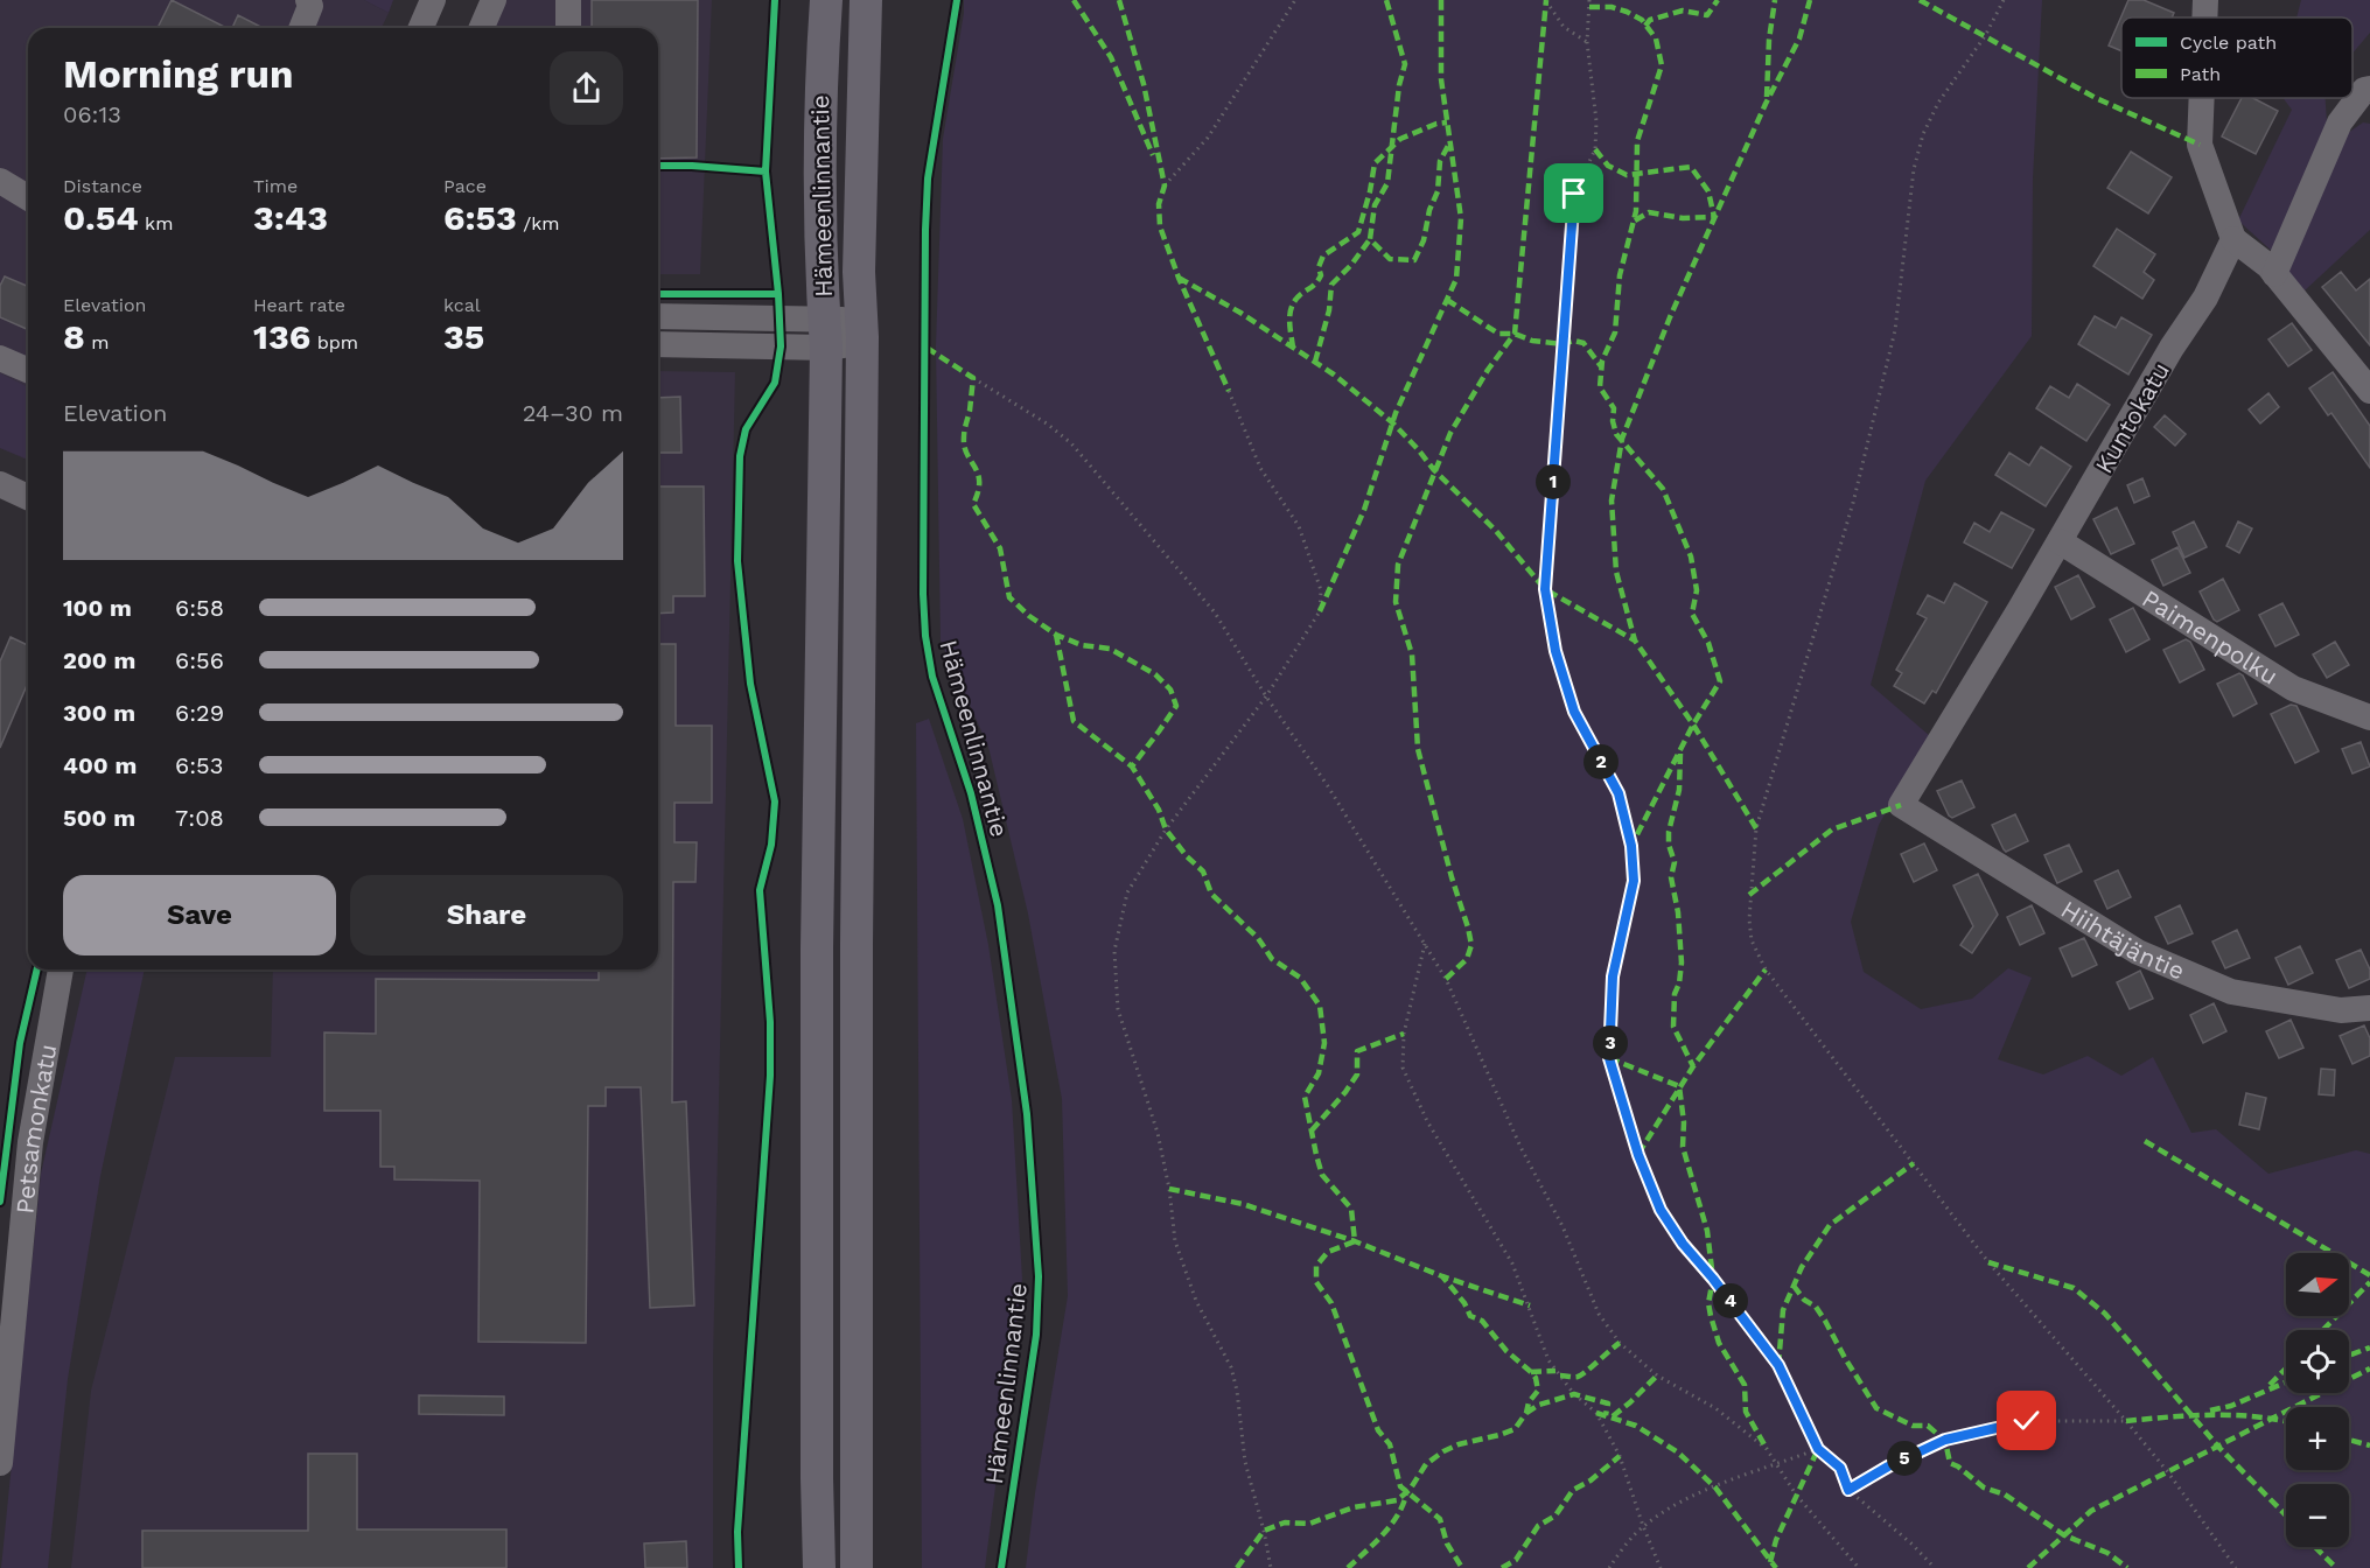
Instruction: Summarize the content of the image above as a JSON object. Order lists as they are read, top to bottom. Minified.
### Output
{"streets":{"main road":["Hämeenlinnantie"],"street":["Kuntokatu","Paimenpolku","Hiihtäjäntie","Petsamonkatu"]},"crossings":[["Kuntokatu","Paimenpolku"],["Kuntokatu","Hiihtäjäntie"]],"legend":["Cycle path","Path"],"north":"right","page":{"heading":["Morning run","06:13"],"stats":[["Distance","0.54 km"],["Time","3:43"],["Pace","6:53 /km"],["Elevation","8 m"],["Heart rate","136 bpm"],["kcal","35"]],"chart":["Elevation","24–30 m"],"pins":["1","2","3","4","5"],"list":[{"name":"100 m","note":"6:58"},{"name":"200 m","note":"6:56"},{"name":"300 m","note":"6:29"},{"name":"400 m","note":"6:53"},{"name":"500 m","note":"7:08"}],"buttons":["Save","Share"],"map_buttons":["+","−"]}}
